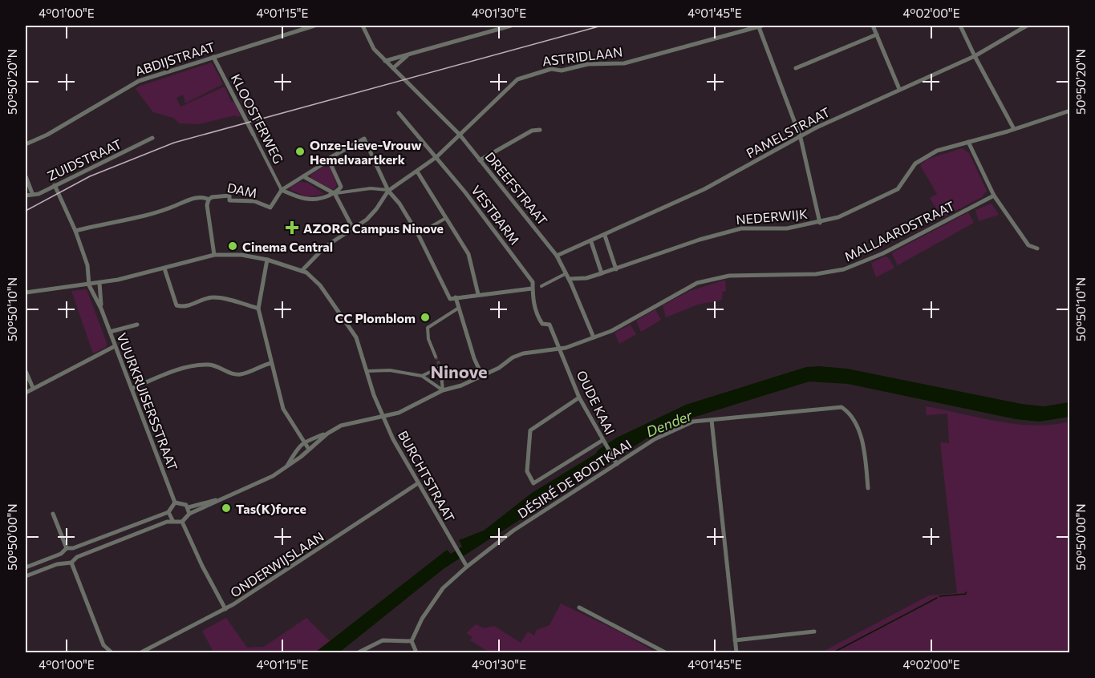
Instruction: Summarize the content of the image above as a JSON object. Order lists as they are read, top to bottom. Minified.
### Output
{"streets":{"street":["ASTRIDLAAN","ABDIJSTRAAT","KLOOSTERWEG","PAMELSTRAAT","ZUIDSTRAAT","DREEFSTRAAT","DAM","VESTBARM","NEDERWIJK","MALLAARDSTRAAT","VUURKRUISERSSTRAAT","OUDE KAAI","BURCHTSTRAAT","DÉSIRÉ DE BODTKAAI","ONDERWIJSLAAN"]},"crossings":[["ASTRIDLAAN","DREEFSTRAAT"],["ABDIJSTRAAT","KLOOSTERWEG"],["KLOOSTERWEG","DAM"],["PAMELSTRAAT","DREEFSTRAAT"],["DREEFSTRAAT","NEDERWIJK"],["DREEFSTRAAT","MALLAARDSTRAAT"],["VESTBARM","MALLAARDSTRAAT"],["VESTBARM","OUDE KAAI"],["MALLAARDSTRAAT","OUDE KAAI"],["MALLAARDSTRAAT","BURCHTSTRAAT"],["OUDE KAAI","DÉSIRÉ DE BODTKAAI"],["BURCHTSTRAAT","DÉSIRÉ DE BODTKAAI"],["BURCHTSTRAAT","ONDERWIJSLAAN"]],"districts":["Ninove"],"water":["Dender"],"places":{"other":["Onze-Lieve-Vrouw Hemelvaartkerk","Cinema Central","CC Plomblom","Tas(K)force"],"health":["AZORG Campus Ninove"]},"coordinates":["4°01'00\"E","4°01'15\"E","4°01'30\"E","4°01'45\"E","4°02'00\"E","50°50'20\"N","50°50'10\"N","50°50'00\"N"]}
